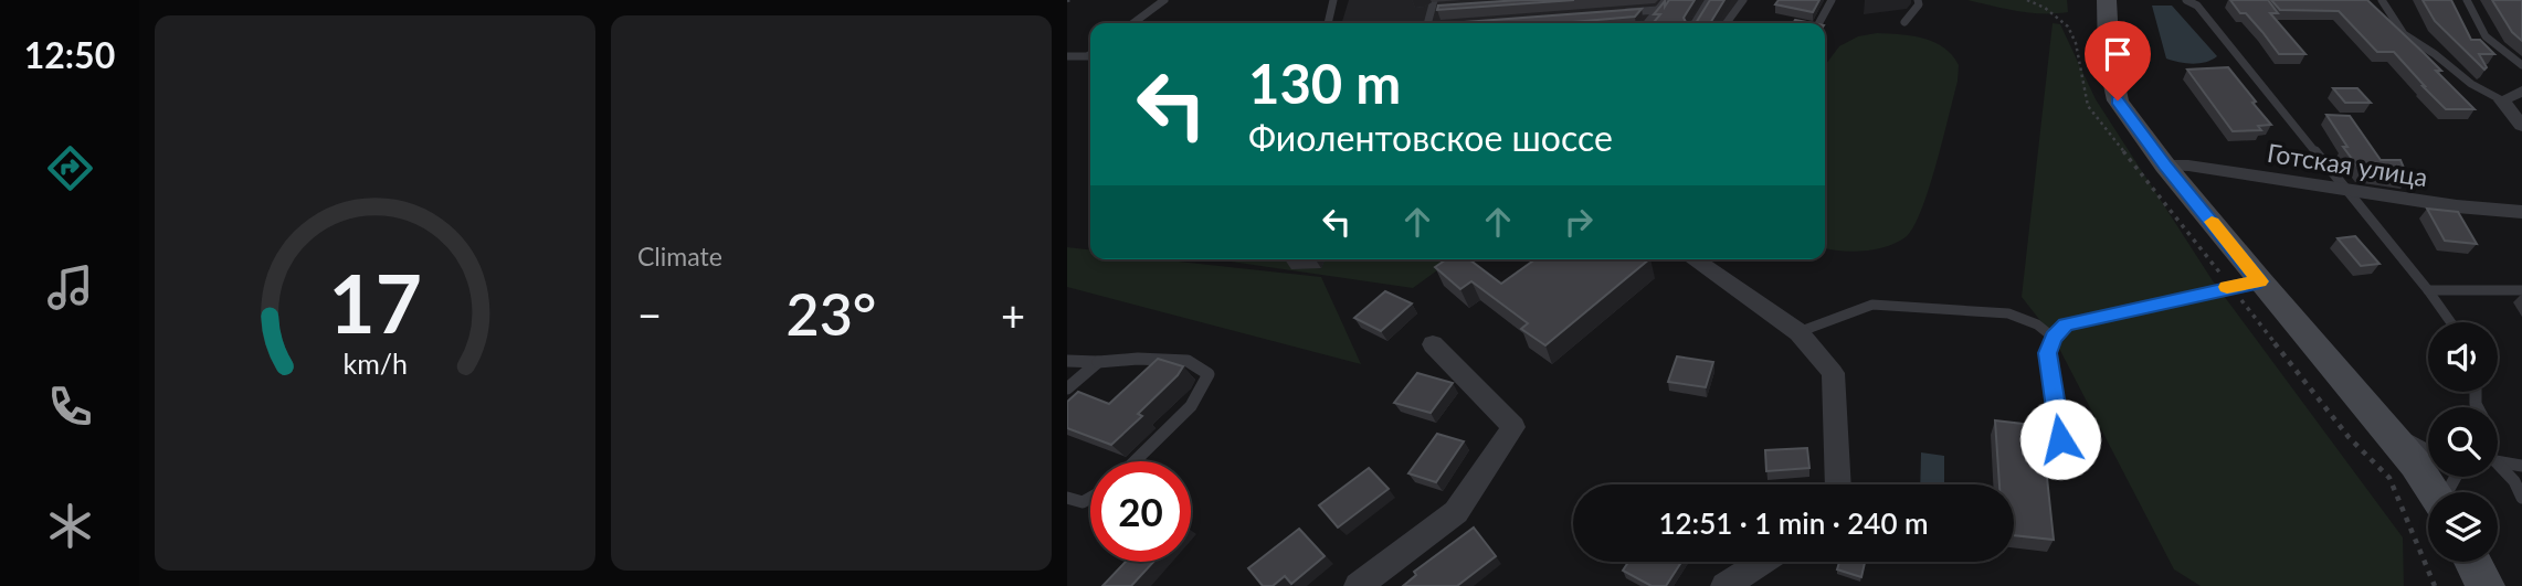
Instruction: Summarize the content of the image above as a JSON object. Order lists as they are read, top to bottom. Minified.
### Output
{"streets":{"street":["Готская улица"]},"page":{"tabs":"12:50","tile":"Climate","turn":["130 m","Фиолентовское шоссе"],"heat":["−","23°","+"],"limit":"20","trip":"12:51 · 1 min · 240 m","gauge":["17","km/h"]}}
